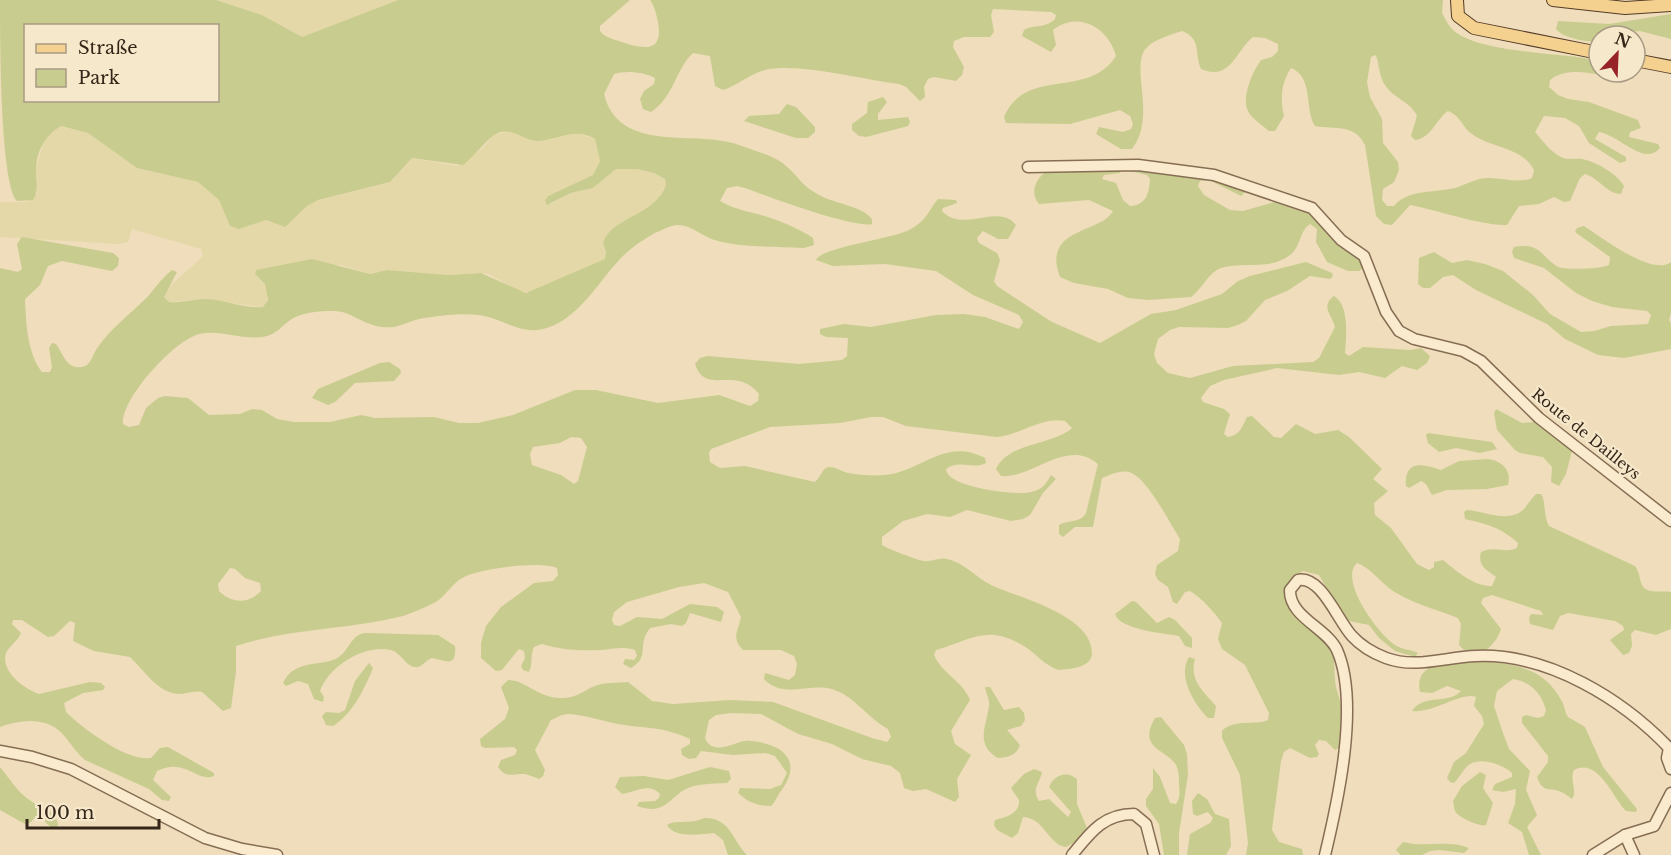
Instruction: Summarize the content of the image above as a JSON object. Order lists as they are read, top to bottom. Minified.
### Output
{"streets":{"street":["Route de Dailleys"]},"legend":["Straße","Park"],"scale_bar":"100 m","north":"top right"}
